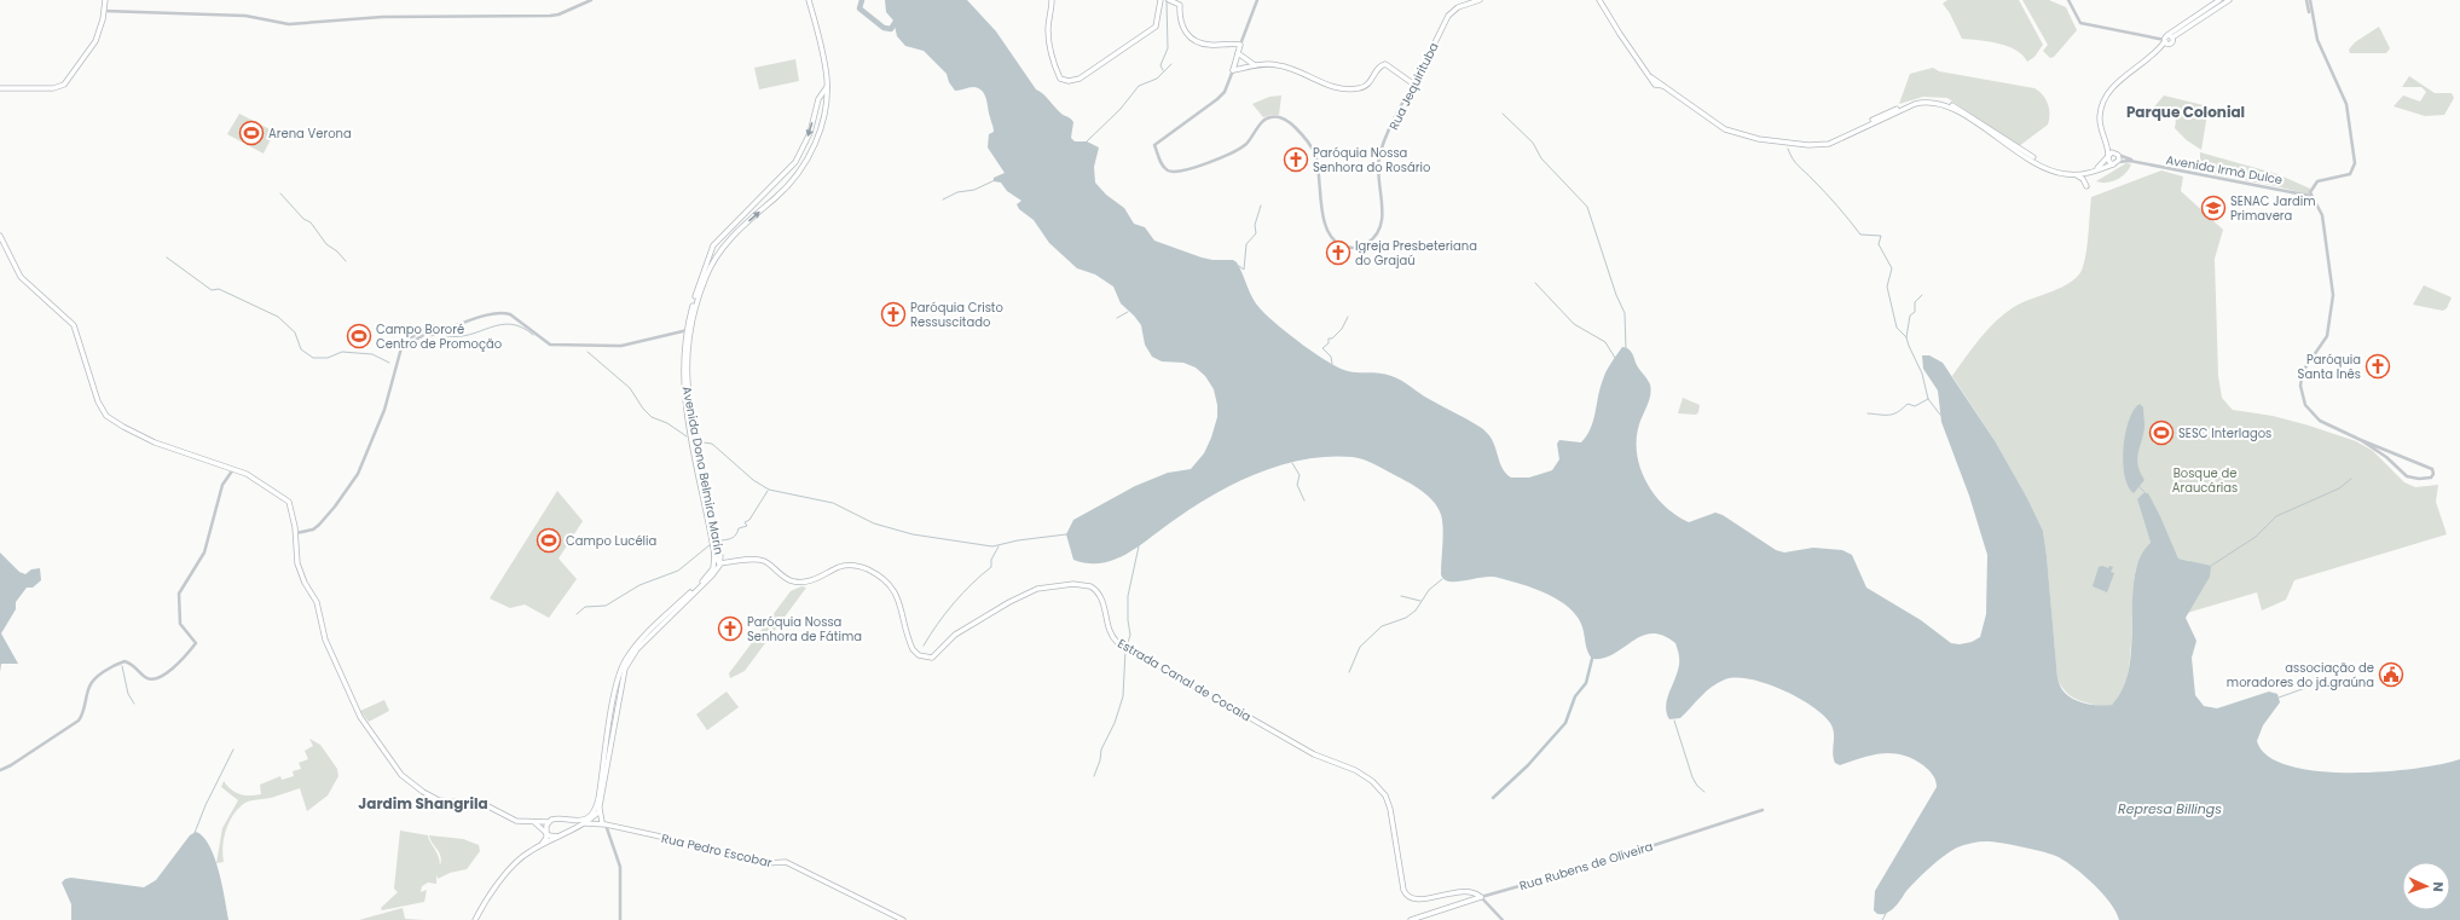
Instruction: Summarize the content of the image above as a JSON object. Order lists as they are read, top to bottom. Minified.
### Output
{"streets":{"main road":["Rua Jequirituba","Avenida Dona Belmira Marin","Estrada Canal de Cocaia","Rua Pedro Escobar","Rua Rubens de Oliveira"],"street":["Avenida Irmã Dulce"]},"crossings":[["Avenida Dona Belmira Marin","Estrada Canal de Cocaia"],["Avenida Dona Belmira Marin","Rua Pedro Escobar"],["Estrada Canal de Cocaia","Rua Rubens de Oliveira"]],"districts":["Parque Colonial","Jardim Shangrila"],"water":["Represa Billings"],"parks":["Bosque de Araucárias"],"places":{"sports":["Arena Verona","Campo Bororé Centro de Promoção","SESC Interlagos","Campo Lucélia"],"church":["Paróquia Nossa Senhora do Rosário","Igreja Presbeteriana do Grajaú","Paróquia Cristo Ressuscitado","Paróquia Santa Inês","Paróquia Nossa Senhora de Fátima"],"school or university":["SENAC Jardim Primavera"],"public building":["associação de moradores do jd.graúna"]},"north":"right"}
